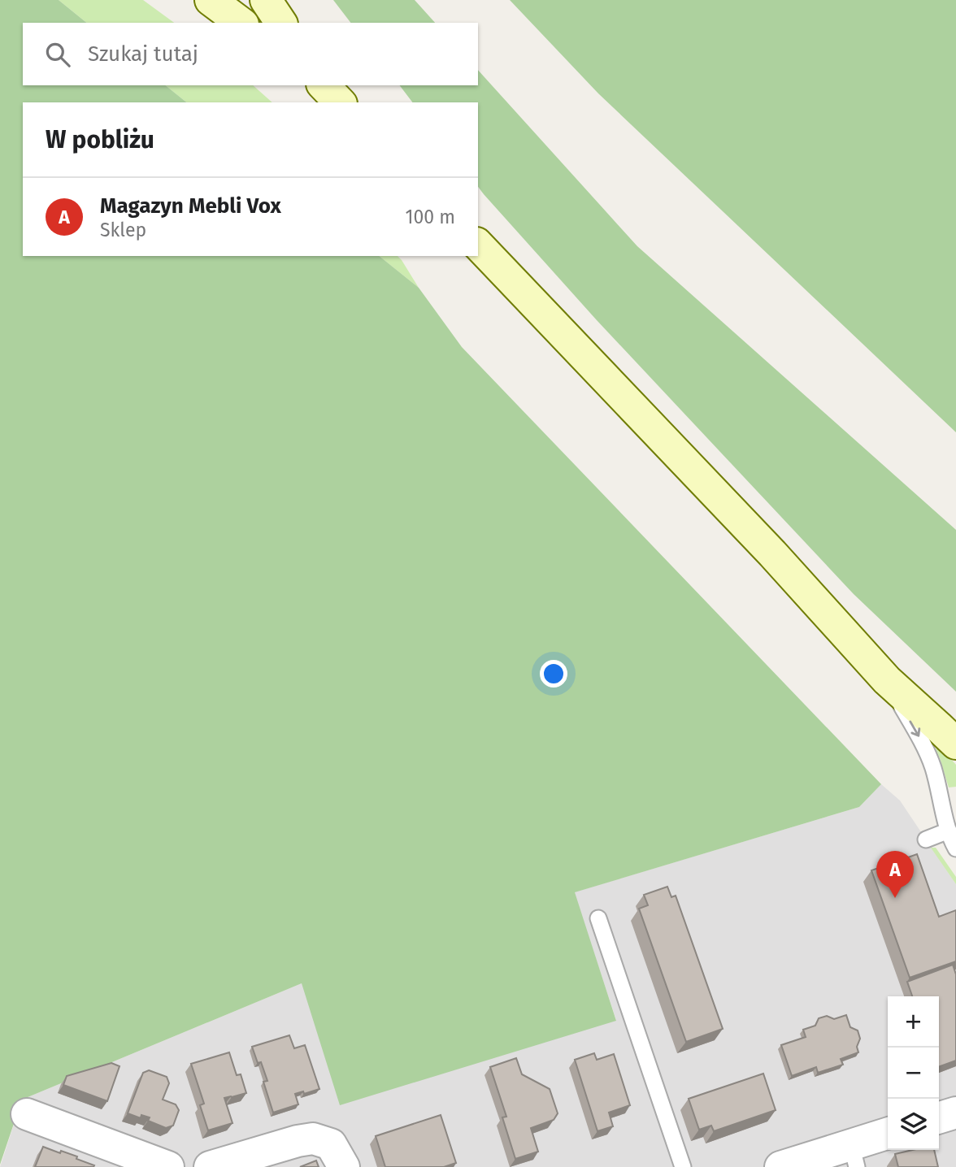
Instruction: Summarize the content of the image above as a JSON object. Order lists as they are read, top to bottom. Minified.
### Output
{"page":{"search":"Szukaj tutaj","heading":"W pobliżu","list":[{"mark":"A","name":"Magazyn Mebli Vox","note":"Sklep","value":"100 m"}],"pins":"A","map_buttons":["+","−"]}}
